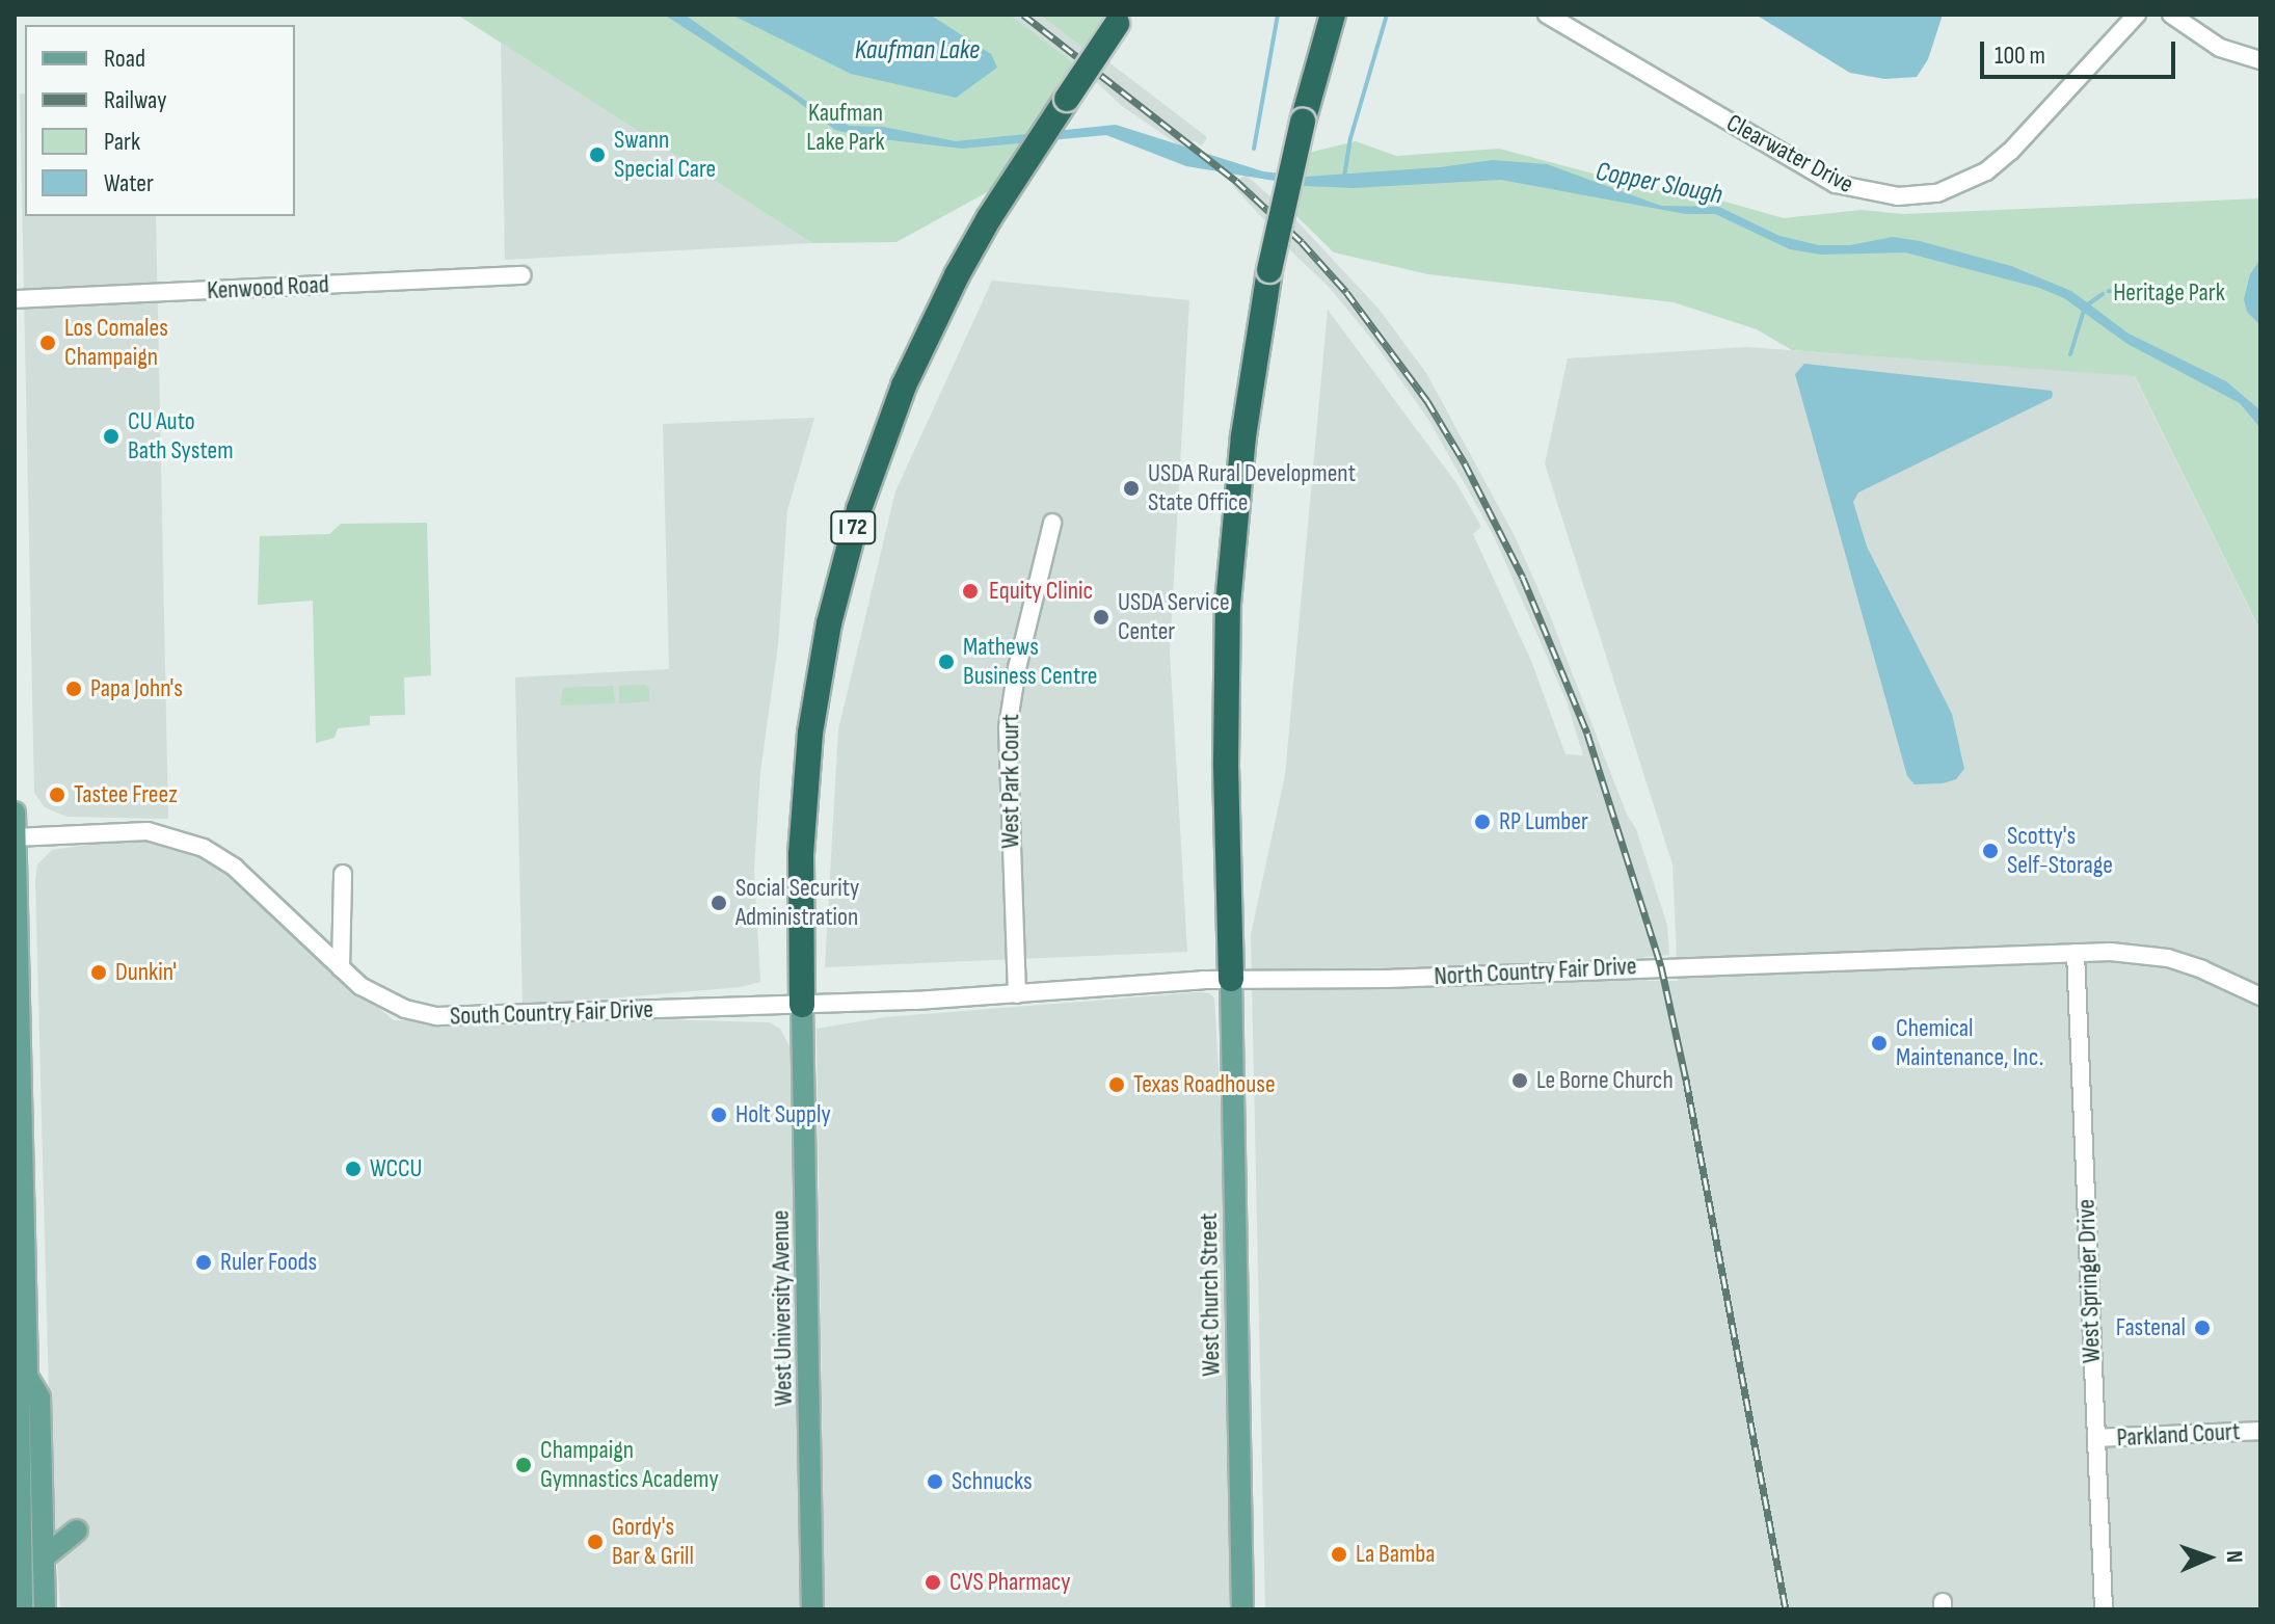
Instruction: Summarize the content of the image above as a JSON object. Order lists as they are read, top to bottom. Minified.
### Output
{"streets":{"highway":["I 72"],"main road":["West Church Street","West University Avenue"],"street":["Clearwater Drive","Kenwood Road","West Park Court","North Country Fair Drive","South Country Fair Drive","West Springer Drive","Parkland Court"]},"crossings":[["I 72","North Country Fair Drive"],["I 72","South Country Fair Drive"],["I 72","West University Avenue"],["West Park Court","North Country Fair Drive"],["North Country Fair Drive","South Country Fair Drive"],["North Country Fair Drive","West Springer Drive"],["North Country Fair Drive","West Church Street"],["North Country Fair Drive","West University Avenue"],["South Country Fair Drive","West University Avenue"],["West Springer Drive","Parkland Court"]],"water":["Kaufman Lake","Copper Slough"],"parks":["Kaufman Lake Park","Heritage Park"],"places":["Swann Special Care","Los Comales Champaign","CU Auto Bath System","USDA Rural Development State Office","Equity Clinic","USDA Service Center","Mathews Business Centre","Papa John's","Tastee Freez","RP Lumber","Scotty's Self-Storage","Social Security Administration","Dunkin'","Chemical Maintenance, Inc.","Le Borne Church","Texas Roadhouse","Holt Supply","WCCU","Ruler Foods","Fastenal","Champaign Gymnastics Academy","Schnucks","Gordy's Bar & Grill","La Bamba","CVS Pharmacy"],"legend":["Road","Railway","Park","Water"],"scale_bar":"100 m","north":"right"}
